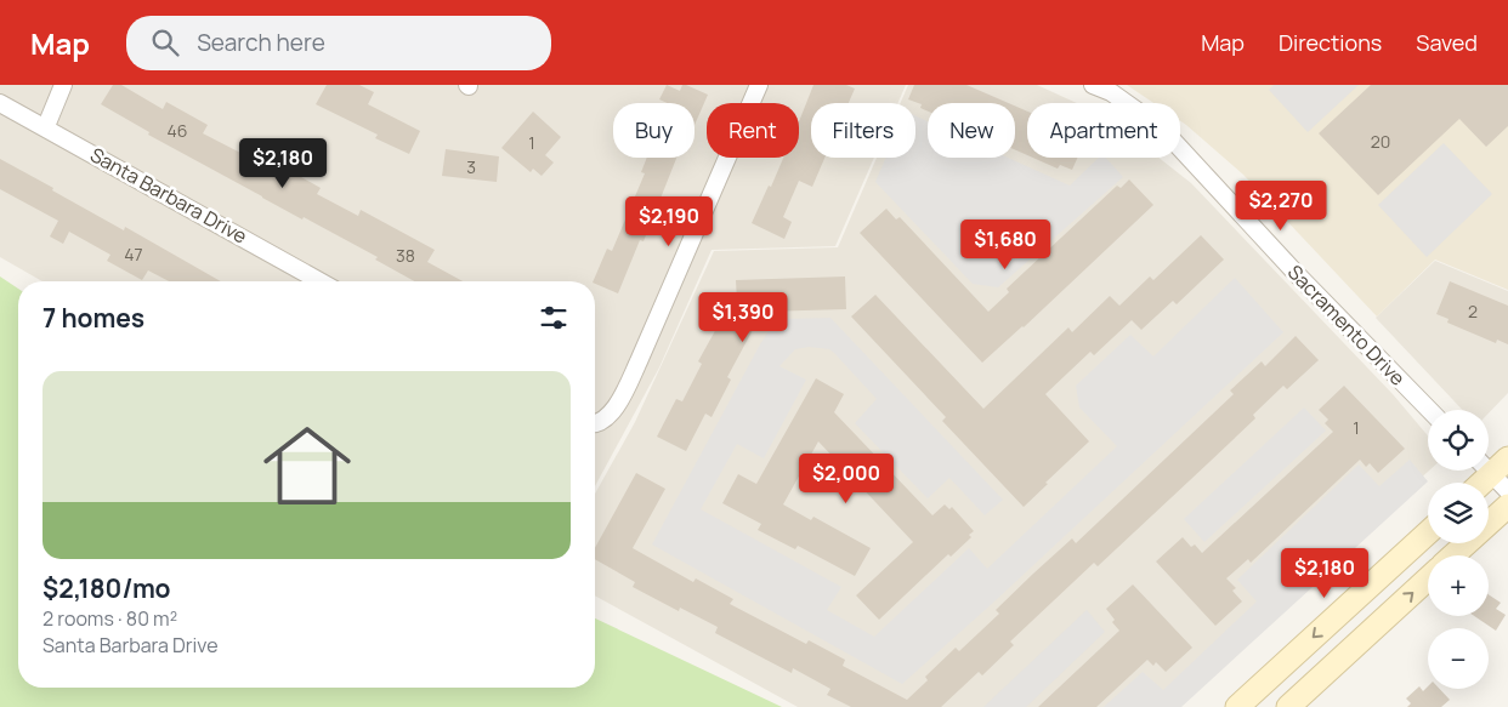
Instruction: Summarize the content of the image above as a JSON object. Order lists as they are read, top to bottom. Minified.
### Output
{"streets":{"street":["Santa Barbara Drive","Sacramento Drive"]},"house_numbers":["46","20","1","3","47","38","2","1"],"page":{"header":"Map","search":"Search here","nav":["Map","Directions","Saved"],"chip":["Buy","Rent","Filters","New","Apartment"],"price":["$2,180","$2,270","$2,190","$1,680","$1,390","$2,000","$2,180"],"heading":"7 homes","list":[{"name":"$2,180/mo","note":"2 rooms · 80 m² · Santa Barbara Drive"}],"map_buttons":["+","−"]}}
